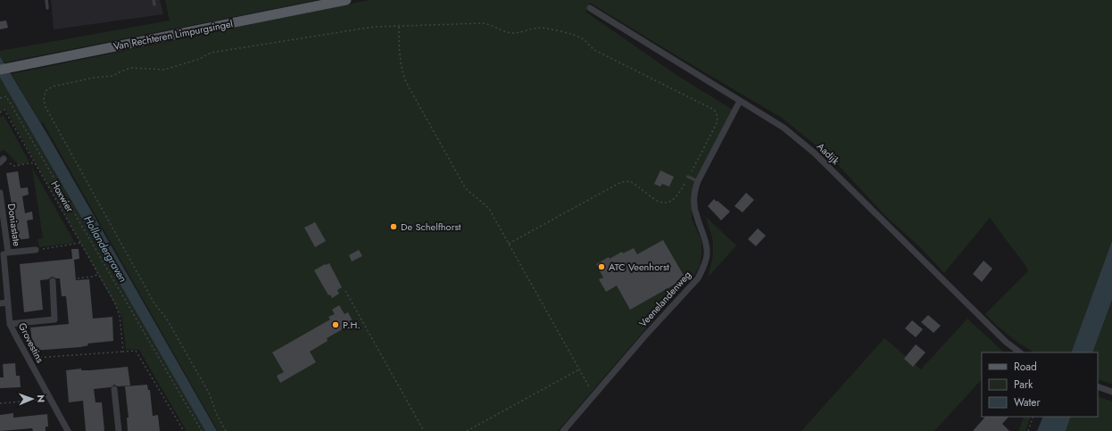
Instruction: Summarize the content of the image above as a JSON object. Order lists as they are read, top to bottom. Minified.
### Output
{"streets":{"main road":["Van Rechteren Limpurgsingel"],"street":["Aadijk","Doniastate","Veenelandenweg","Grovestins"],"path":["Hoxwier"]},"crossings":[["Aadijk","Veenelandenweg"],["Doniastate","Grovestins"]],"water":["Hollandergraven"],"places":["De Schelfhorst","ATC Veenhorst","P.H."],"legend":["Road","Park","Water"],"north":"right"}
